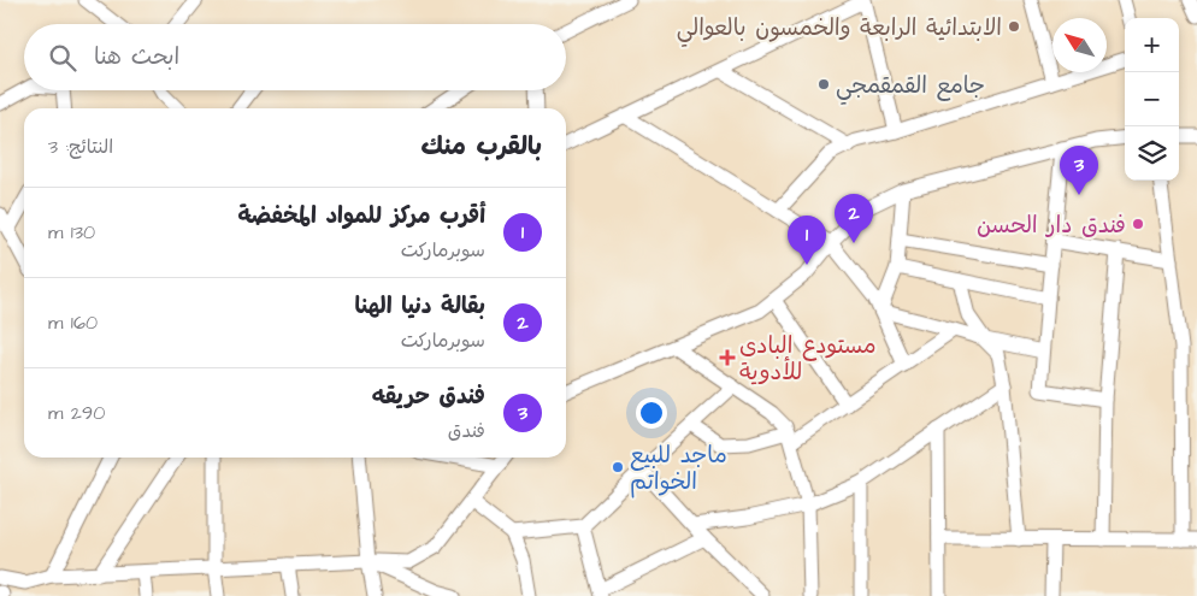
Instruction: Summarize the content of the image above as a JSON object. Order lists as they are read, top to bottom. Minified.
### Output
{"places":{"other":["الابتدائية الرابعة والخمسون بالعوالي","جامع القمقمجي","فندق دار الحسن","ماجد للبيع الخواتم"],"health":["مستودع البادى للأدوية"]},"north":"top left","page":{"map_buttons":["+","−"],"search":"ابحث هنا","heading":["بالقرب منك","النتائج: 3"],"pins":["3","2","1"],"list":[{"mark":"1","name":"أقرب مركز للمواد المخفضة","note":"سوبرماركت","value":"130 m"},{"mark":"2","name":"بقالة دنيا الهنا","note":"سوبرماركت","value":"160 m"},{"mark":"3","name":"فندق حريقه","note":"فندق","value":"290 m"}]}}
